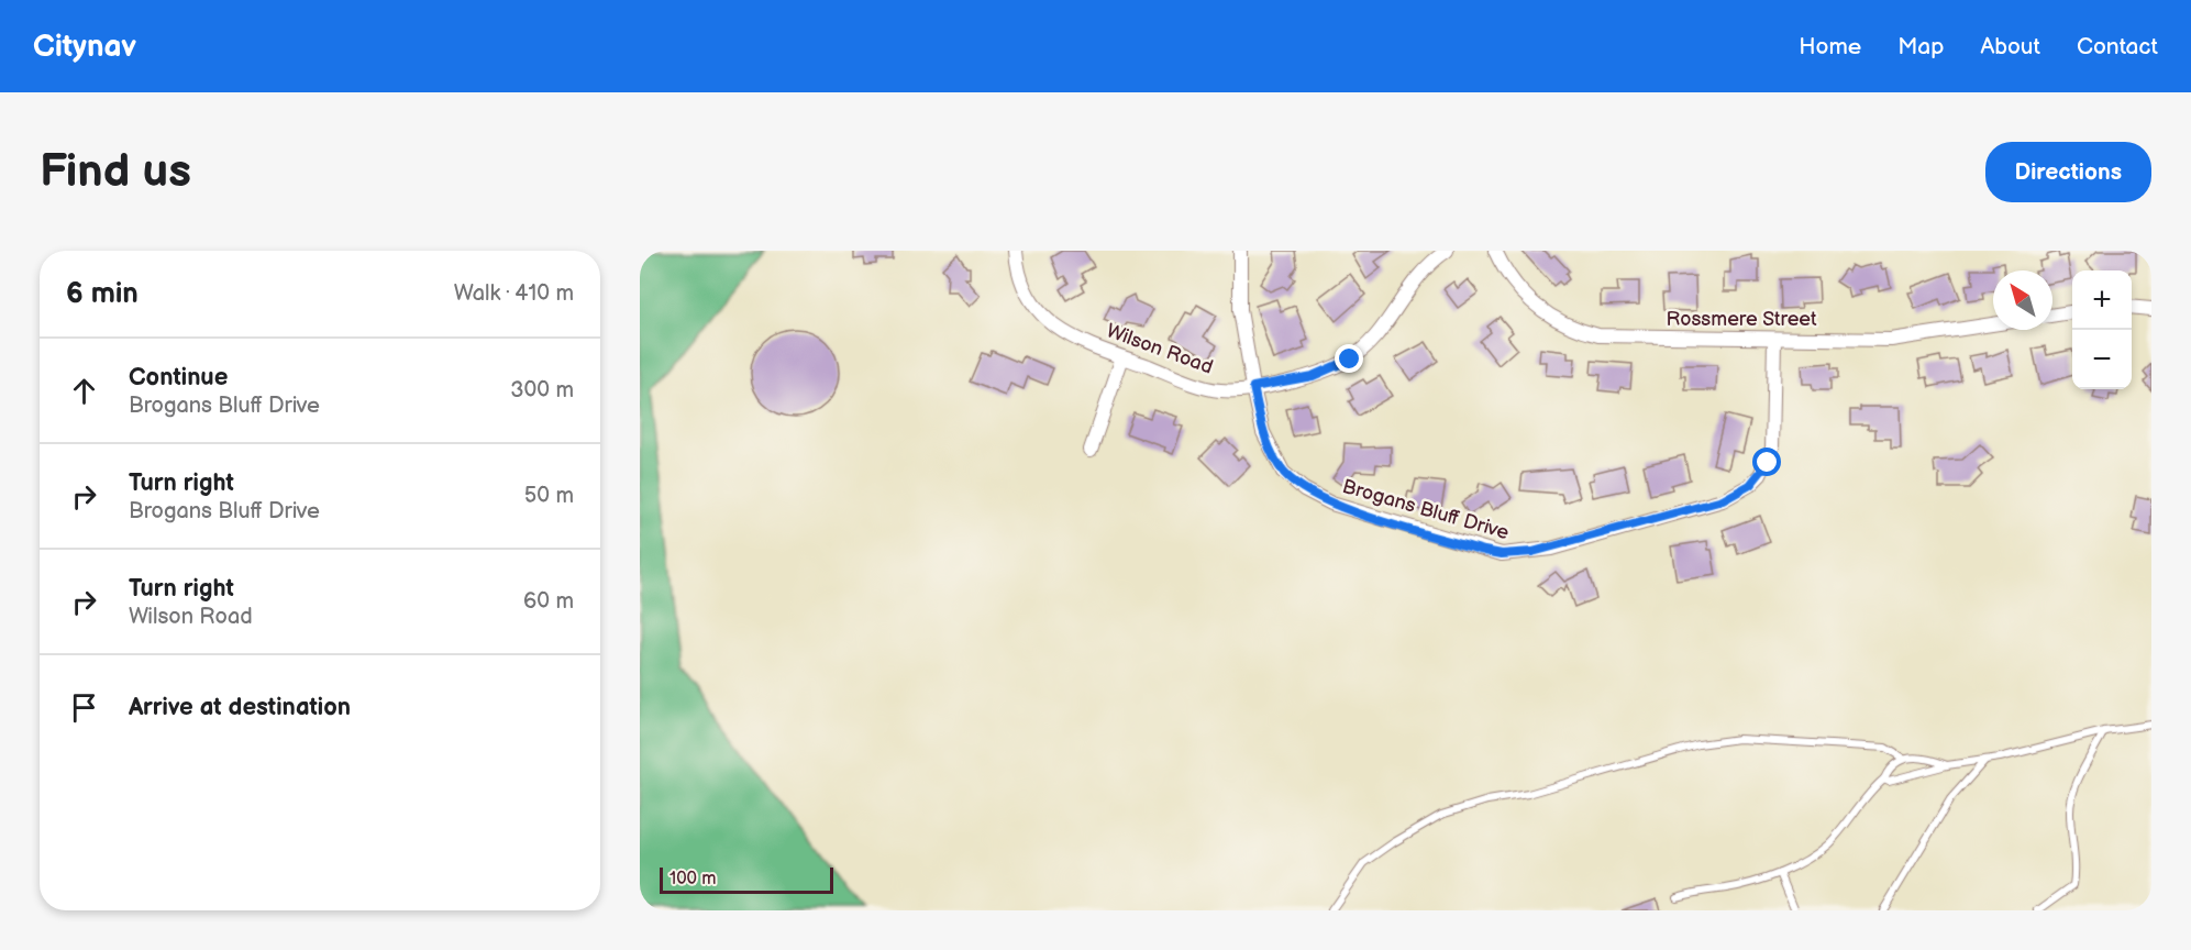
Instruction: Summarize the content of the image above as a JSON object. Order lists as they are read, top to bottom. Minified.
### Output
{"streets":{"street":["Rossmere Street","Wilson Road","Brogans Bluff Drive"]},"crossings":[["Rossmere Street","Brogans Bluff Drive"],["Wilson Road","Brogans Bluff Drive"]],"scale_bar":"100 m","north":"top left","page":{"header":"Citynav","nav":["Home","Map","About","Contact"],"buttons":"Directions","title":"Find us","heading":["6 min","Walk · 410 m"],"map_buttons":["+","−"],"list":[["Continue","Brogans Bluff Drive","300 m"],["Turn right","Brogans Bluff Drive","50 m"],["Turn right","Wilson Road","60 m"],"Arrive at destination"],"scale":"100 m"}}
